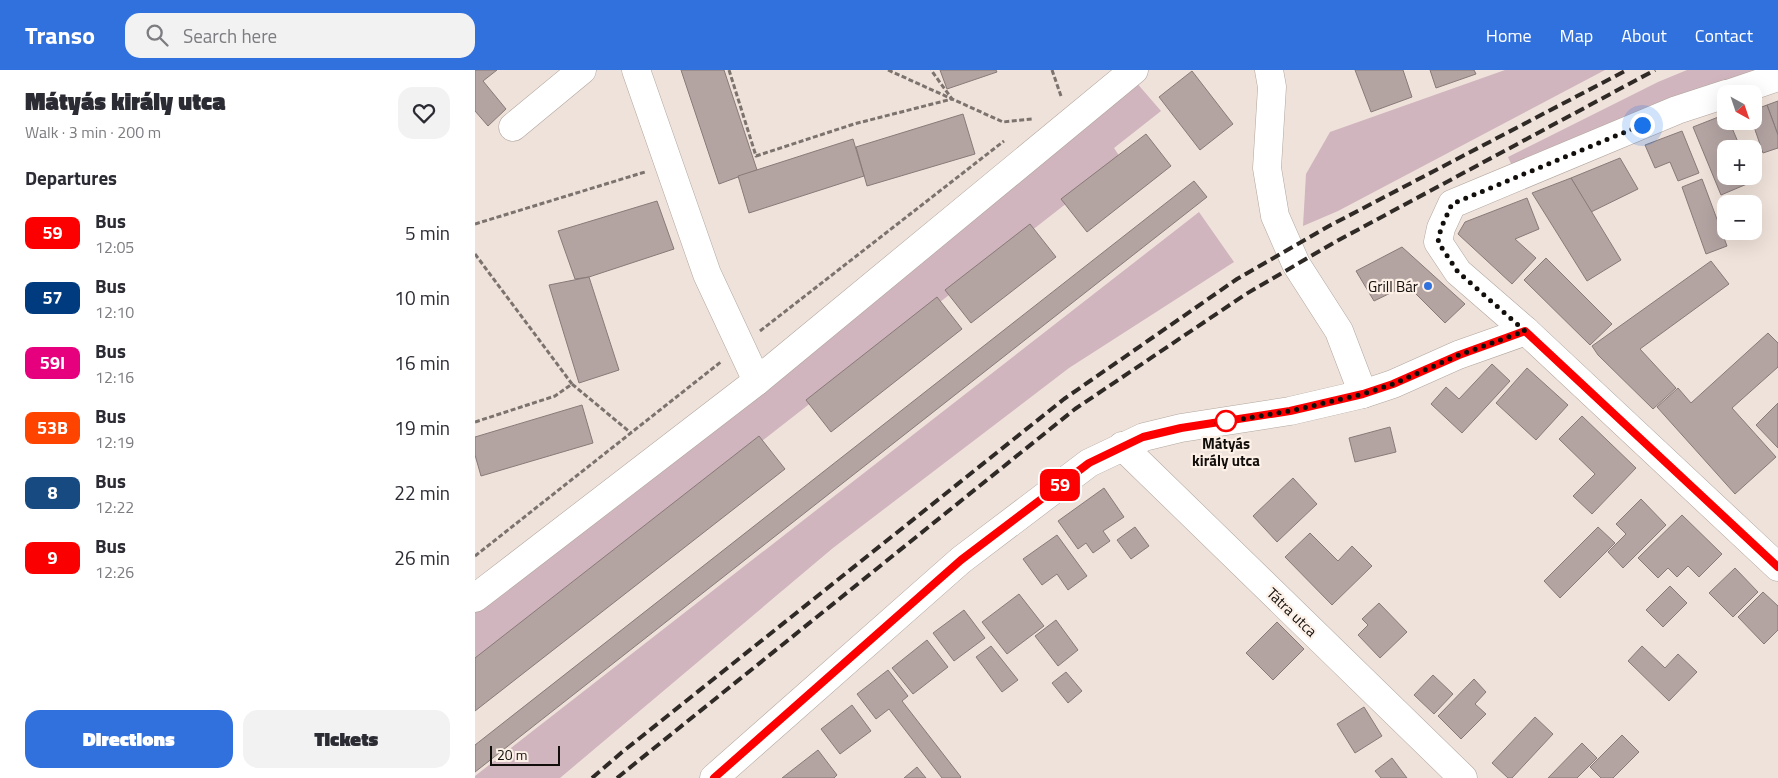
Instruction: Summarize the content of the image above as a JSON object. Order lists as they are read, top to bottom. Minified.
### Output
{"streets":{"street":["Tátra utca"]},"places":["Grill Bár","Mátyás király utca"],"lines":["bus line 59"],"scale_bar":"20 m","north":"bottom right","page":{"header":"Transo","search":"Search here","nav":["Home","Map","About","Contact"],"heading":[["Mátyás király utca","Walk · 3 min · 200 m"],"Departures"],"on_map":"59","map_buttons":["+","−"],"list":[{"mark":"59","name":"Bus","note":"12:05","value":"5 min"},{"mark":"57","name":"Bus","note":"12:10","value":"10 min"},{"mark":"59I","name":"Bus","note":"12:16","value":"16 min"},{"mark":"53B","name":"Bus","note":"12:19","value":"19 min"},{"mark":"8","name":"Bus","note":"12:22","value":"22 min"},{"mark":"9","name":"Bus","note":"12:26","value":"26 min"}],"buttons":["Directions","Tickets"],"scale":"20 m"}}
